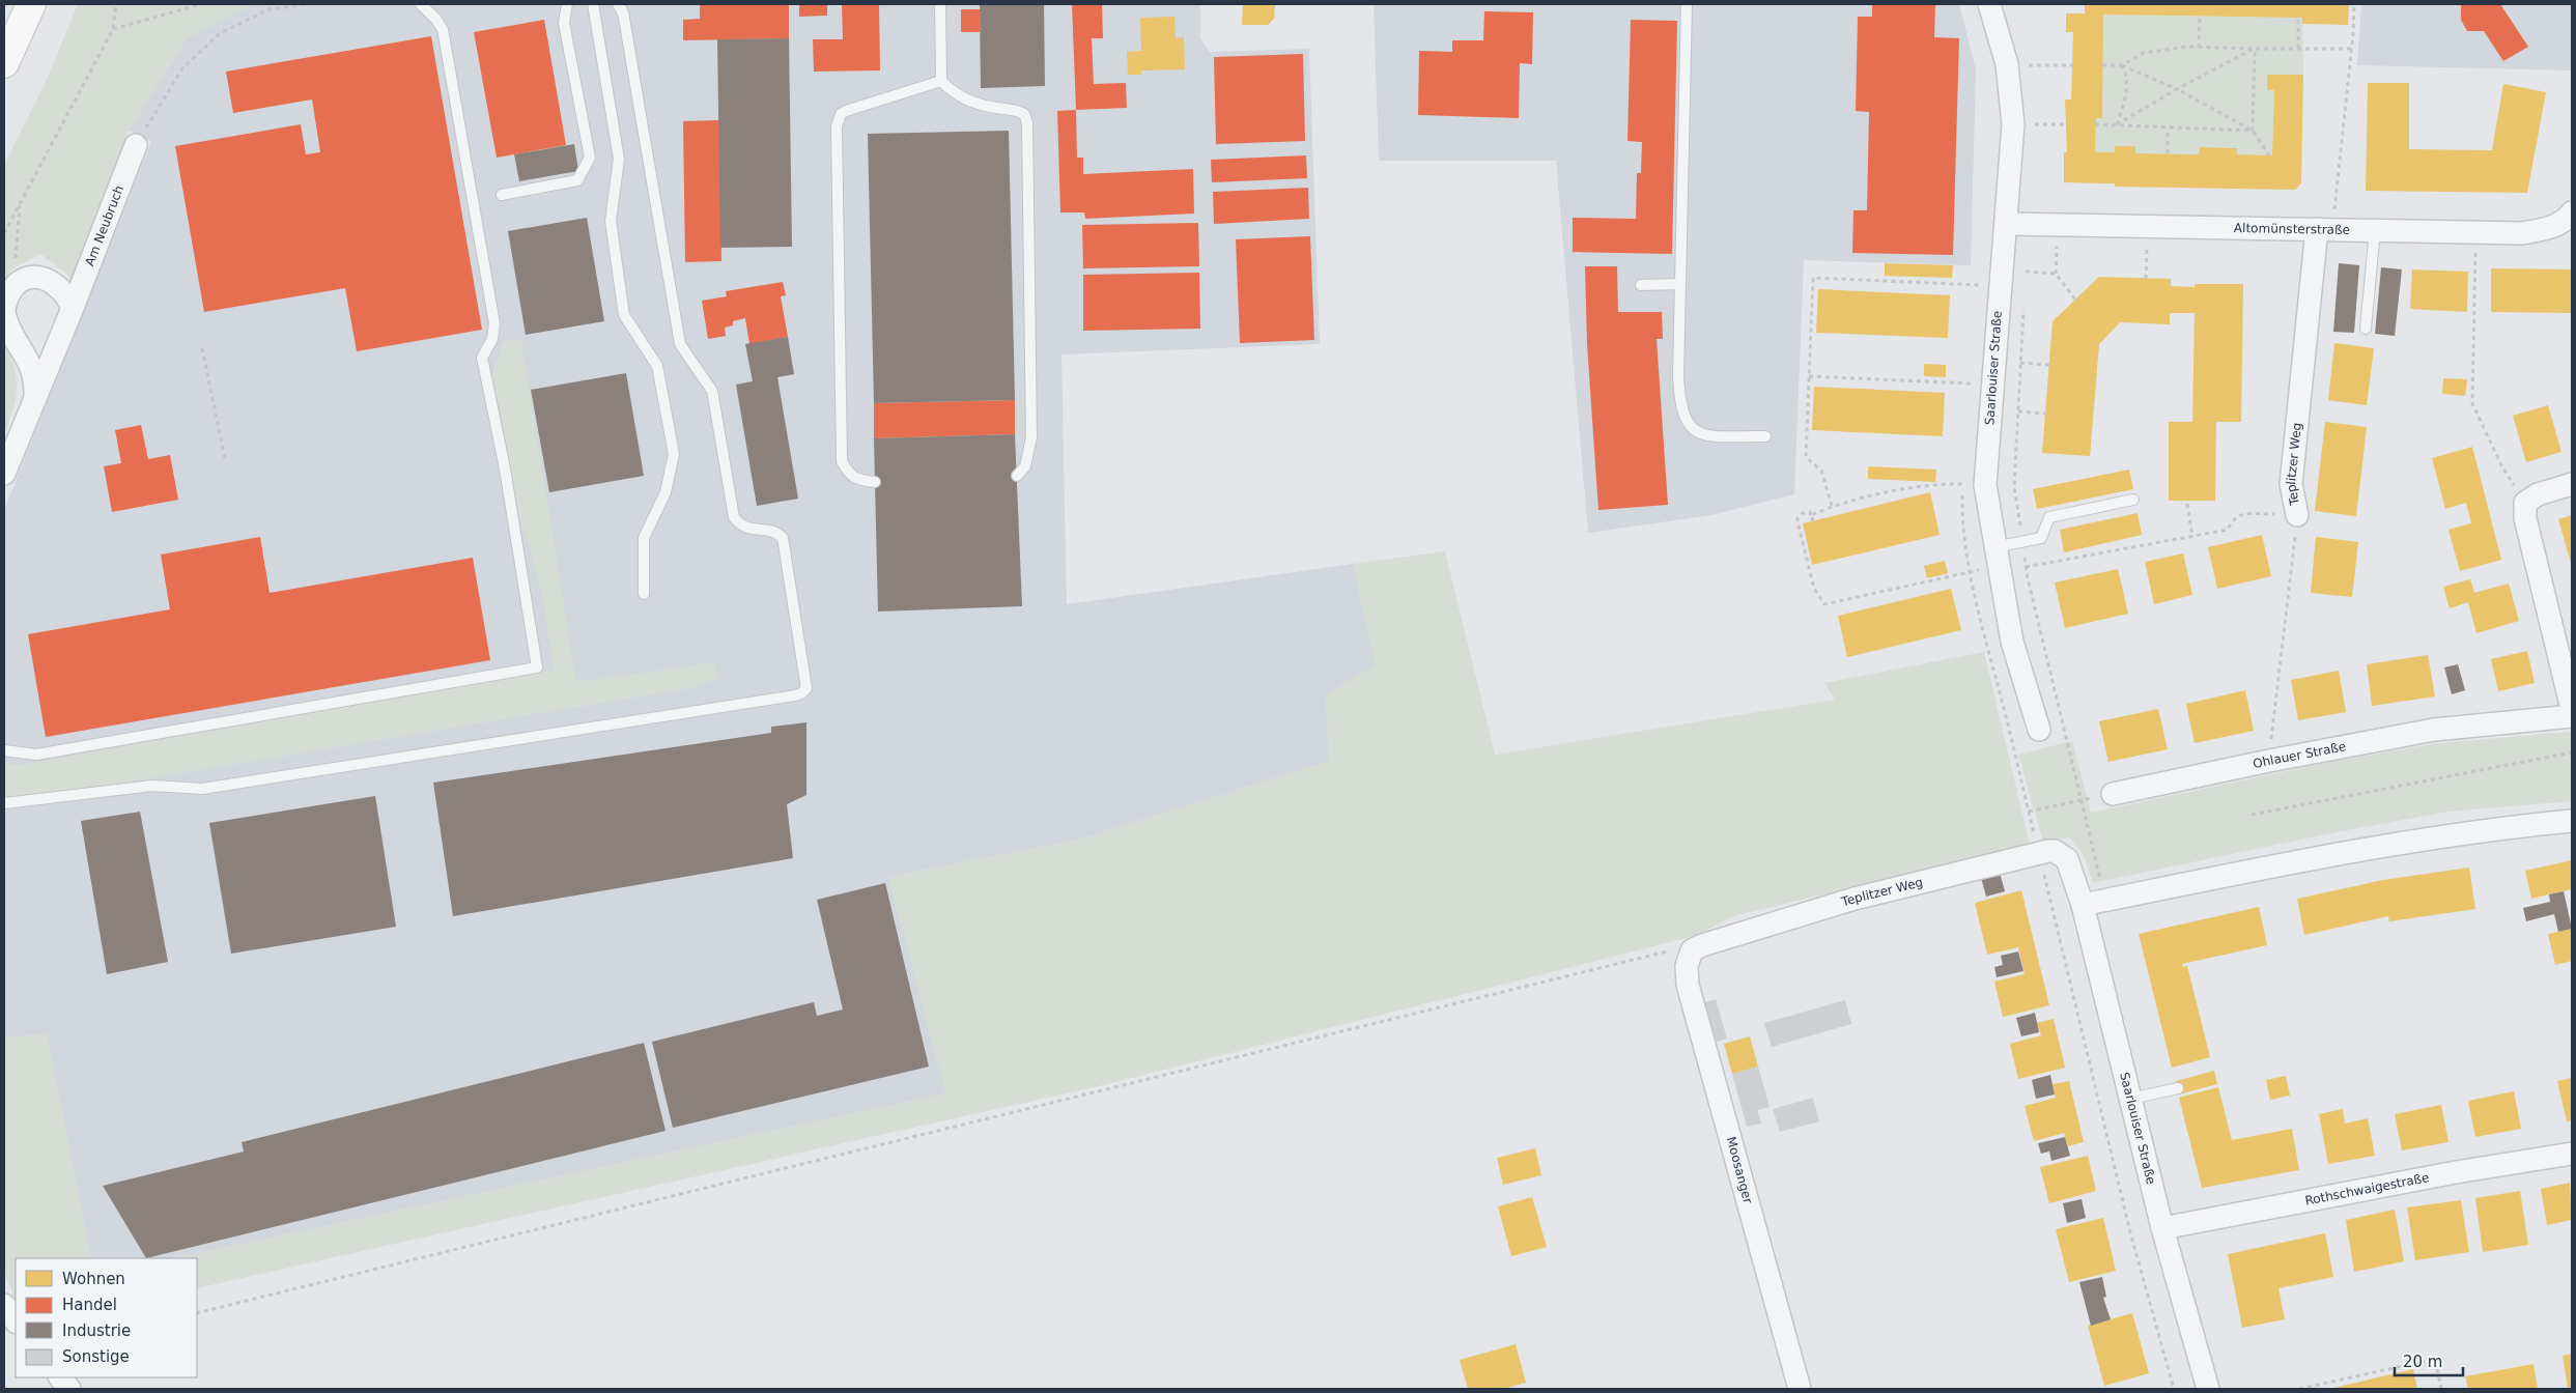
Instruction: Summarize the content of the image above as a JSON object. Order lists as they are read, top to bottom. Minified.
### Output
{"streets":{"street":["Am Neubruch","Altomünsterstraße","Saarlouiser Straße","Teplitzer Weg","Ohlauer Straße","Moosanger","Rothschwaigestraße"]},"crossings":[["Altomünsterstraße","Saarlouiser Straße"],["Altomünsterstraße","Teplitzer Weg"],["Saarlouiser Straße","Teplitzer Weg"],["Saarlouiser Straße","Rothschwaigestraße"],["Teplitzer Weg","Ohlauer Straße"],["Teplitzer Weg","Moosanger"]],"legend":["Wohnen","Handel","Industrie","Sonstige"],"scale_bar":"20 m"}
